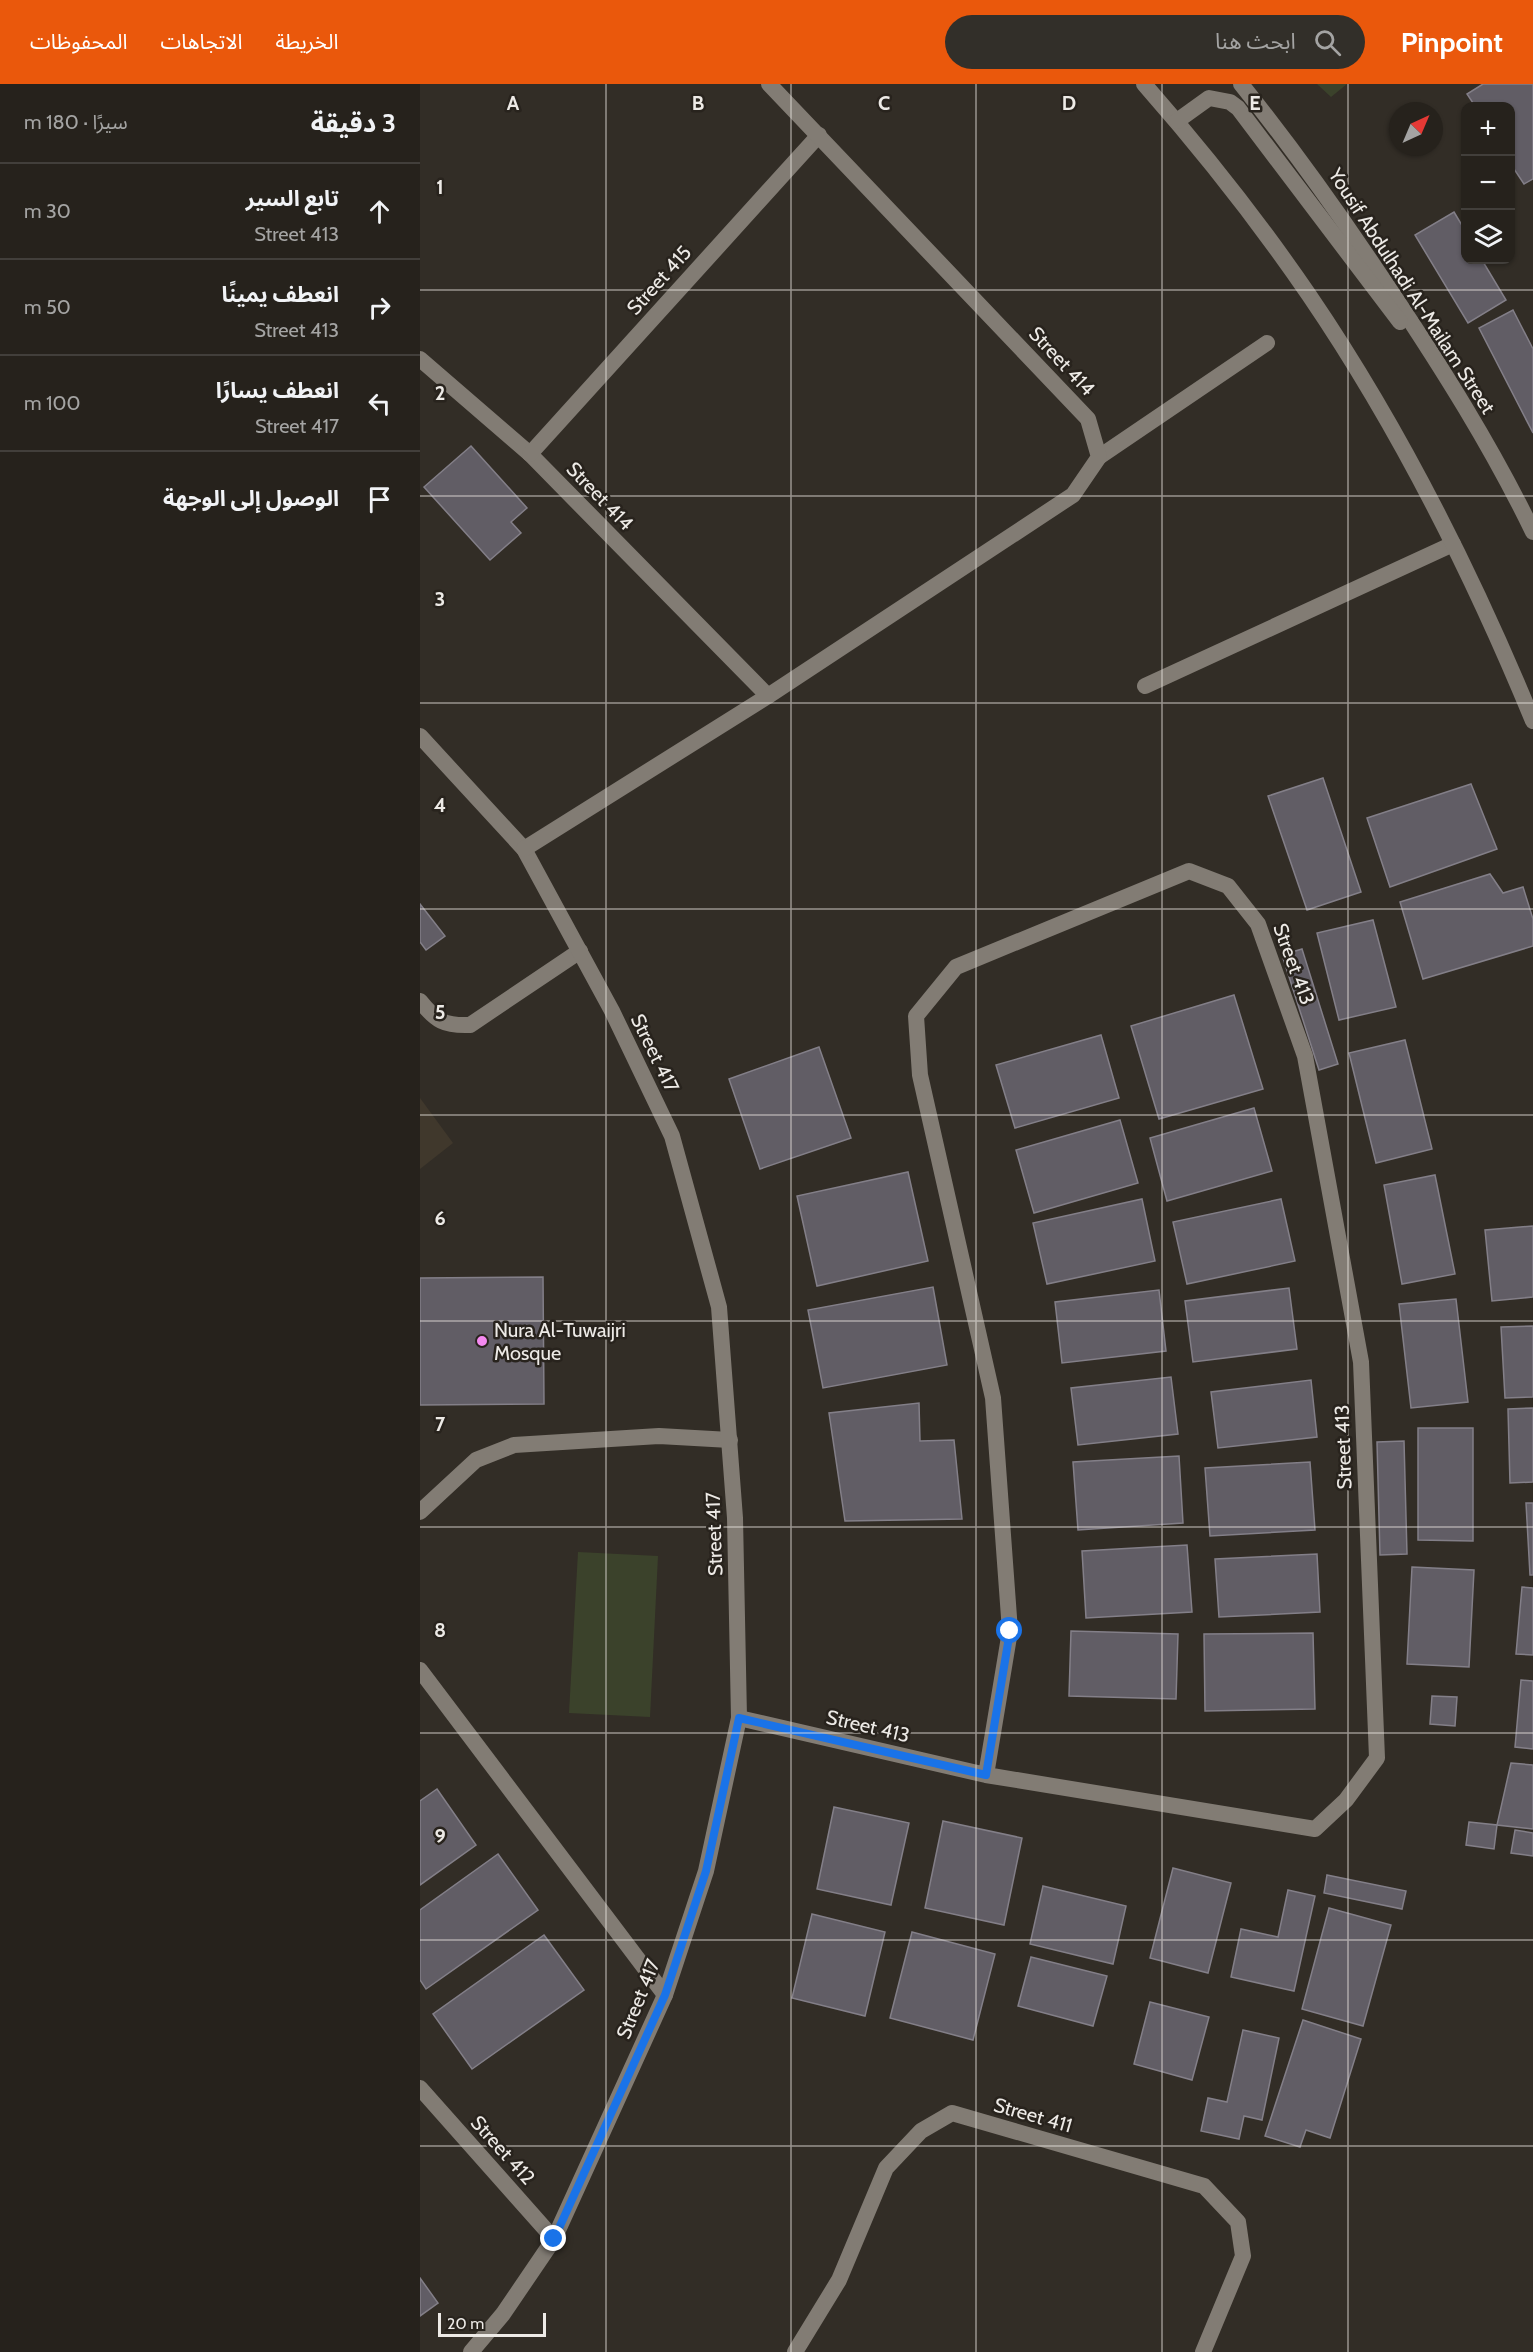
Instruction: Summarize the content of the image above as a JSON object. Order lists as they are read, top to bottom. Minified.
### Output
{"streets":{"street":["Street 415","Yousif Abdulhadi Al-Mailam Street","Street 414","Street 413","Street 417","Street 411","Street 412"]},"crossings":[["Street 415","Street 414"],["Street 413","Street 417"],["Street 417","Street 412"]],"places":["Nura Al-Tuwaijri Mosque"],"scale_bar":"20 m","north":"top right","page":{"header":"Pinpoint","search":"ابحث هنا","nav":["الخريطة","الاتجاهات","المحفوظات"],"heading":["3 دقيقة","سيرًا · 180 m"],"map_buttons":["+","−"],"list":[["تابع السير","Street 413","30 m"],["انعطف يمينًا","Street 413","50 m"],["انعطف يسارًا","Street 417","100 m"],"الوصول إلى الوجهة"],"scale":"20 m"},"grid":{"columns":["A","B","C","D","E"],"rows":["1","2","3","4","5","6","7","8","9"]}}
